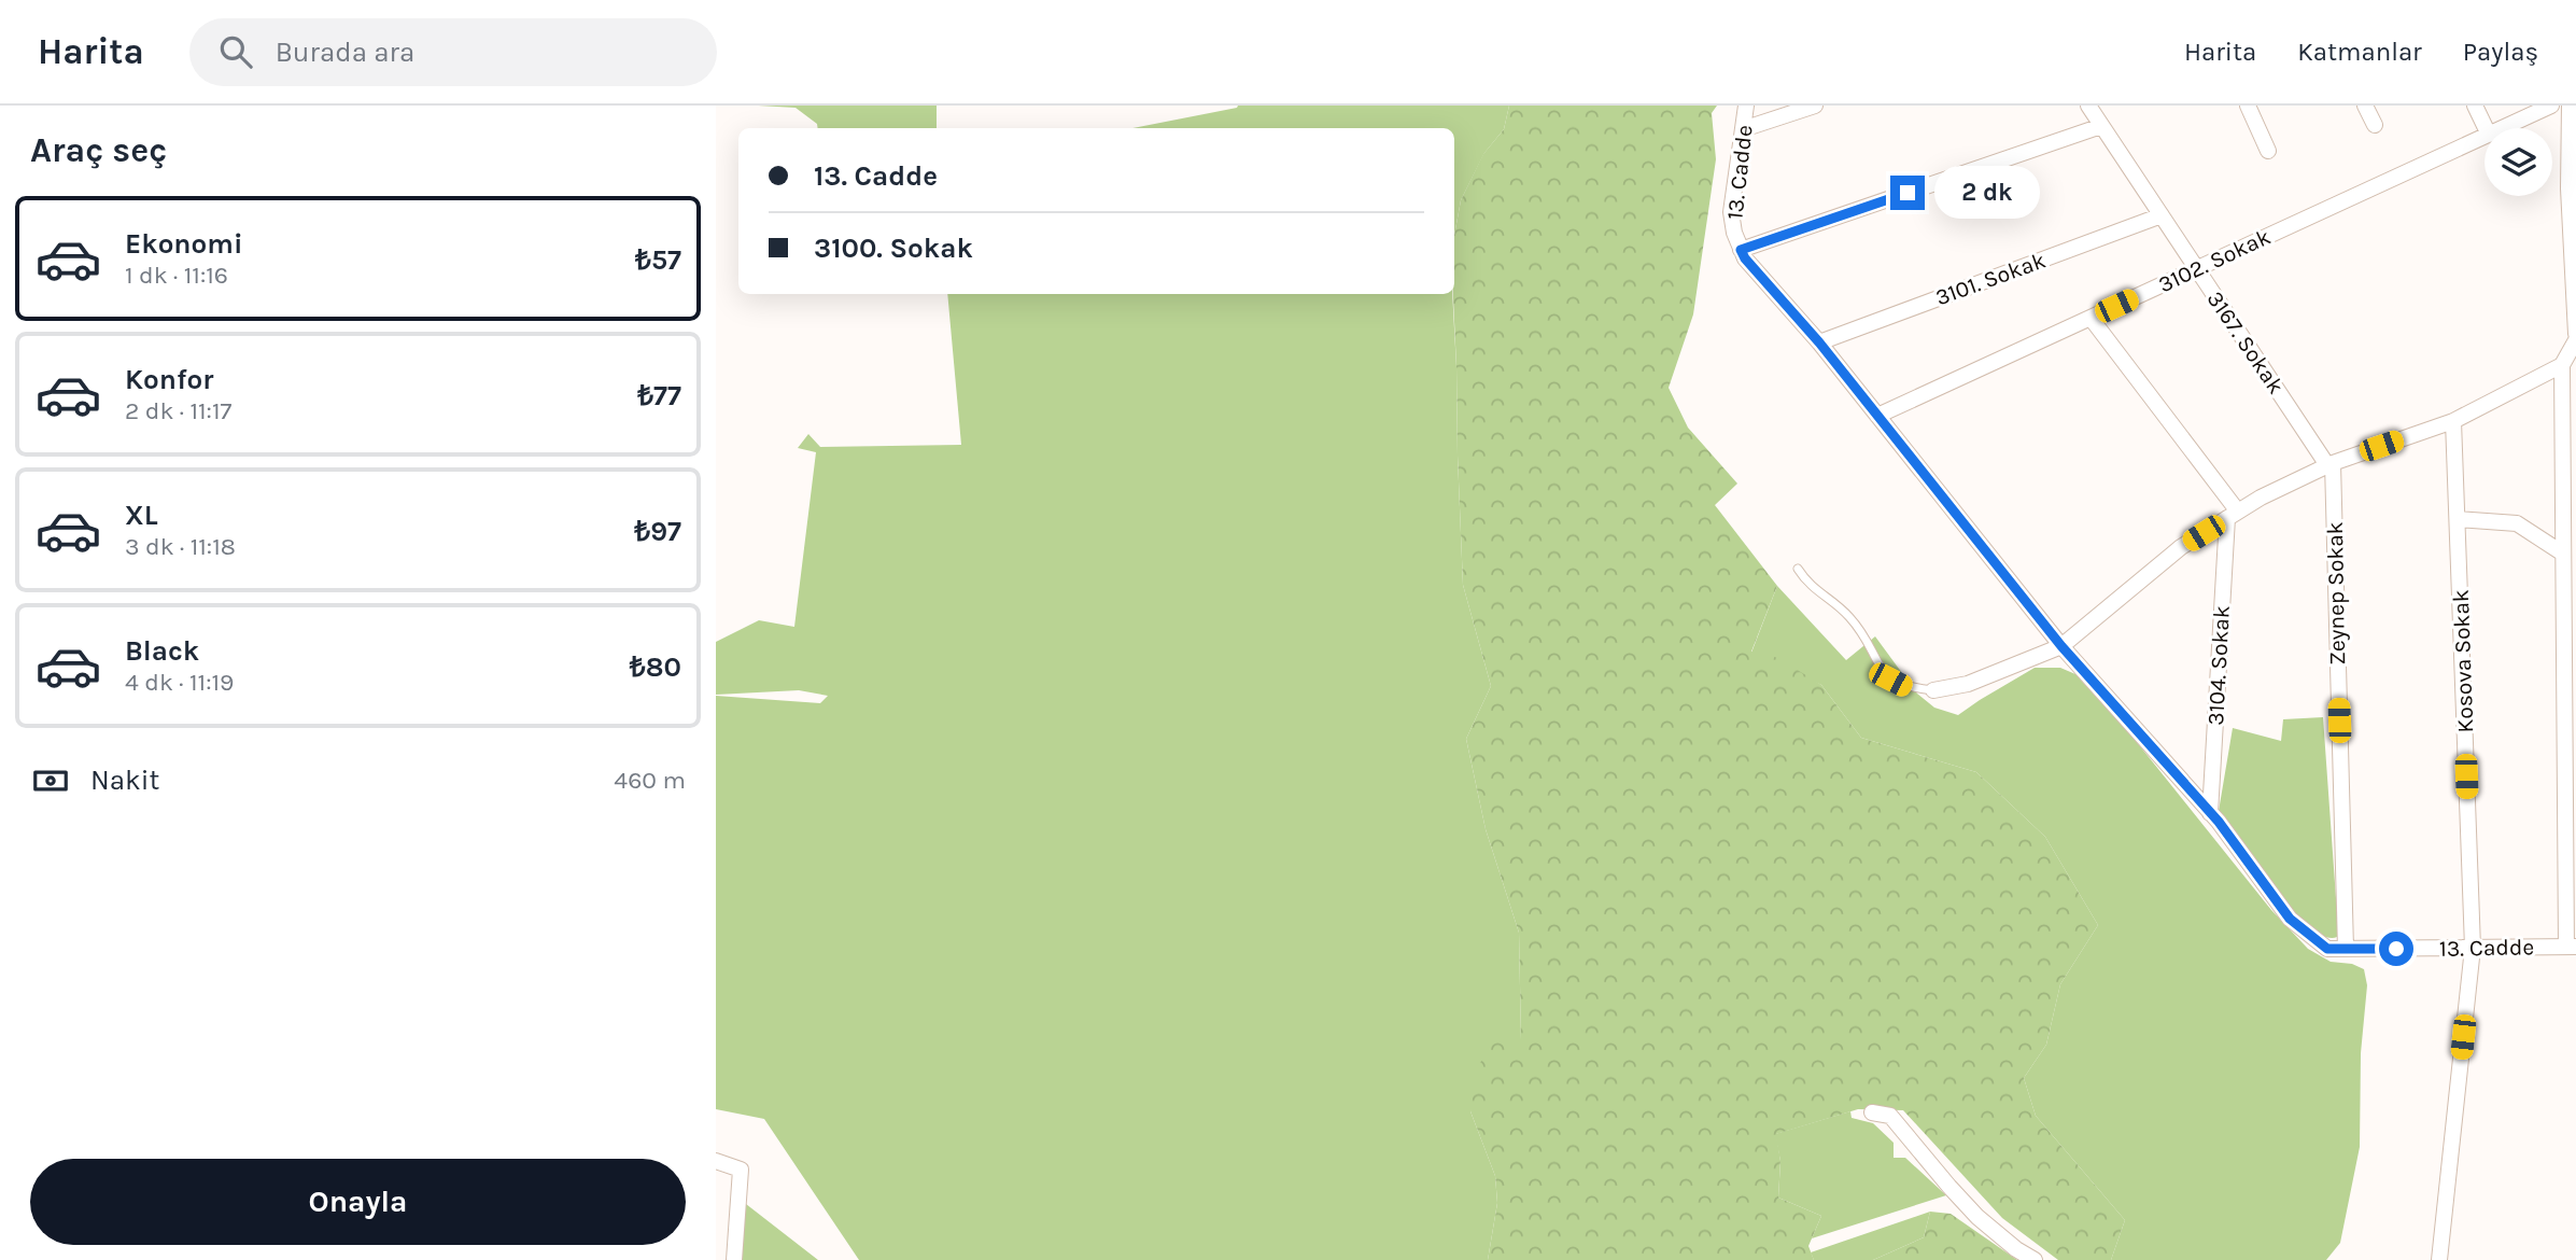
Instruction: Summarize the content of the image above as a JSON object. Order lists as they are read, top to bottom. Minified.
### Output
{"streets":{"street":["13. Cadde","3102. Sokak","3101. Sokak","3167. Sokak","Zeynep Sokak","Kosova Sokak","3104. Sokak"]},"crossings":[["13. Cadde","3102. Sokak"],["13. Cadde","3101. Sokak"],["13. Cadde","Zeynep Sokak"],["13. Cadde","Kosova Sokak"],["13. Cadde","3104. Sokak"],["3102. Sokak","3167. Sokak"],["3101. Sokak","3167. Sokak"],["3167. Sokak","Zeynep Sokak"]],"page":{"header":"Harita","search":"Burada ara","nav":["Harita","Katmanlar","Paylaş"],"heading":"Araç seç","banner":["13. Cadde","3100. Sokak"],"bubble":"2 dk","list":[{"name":"Ekonomi","note":"1 dk · 11:16","value":"₺57"},{"name":"Konfor","note":"2 dk · 11:17","value":"₺77"},{"name":"XL","note":"3 dk · 11:18","value":"₺97"},{"name":"Black","note":"4 dk · 11:19","value":"₺80"}],"pay":["Nakit","460 m"],"buttons":"Onayla"}}
